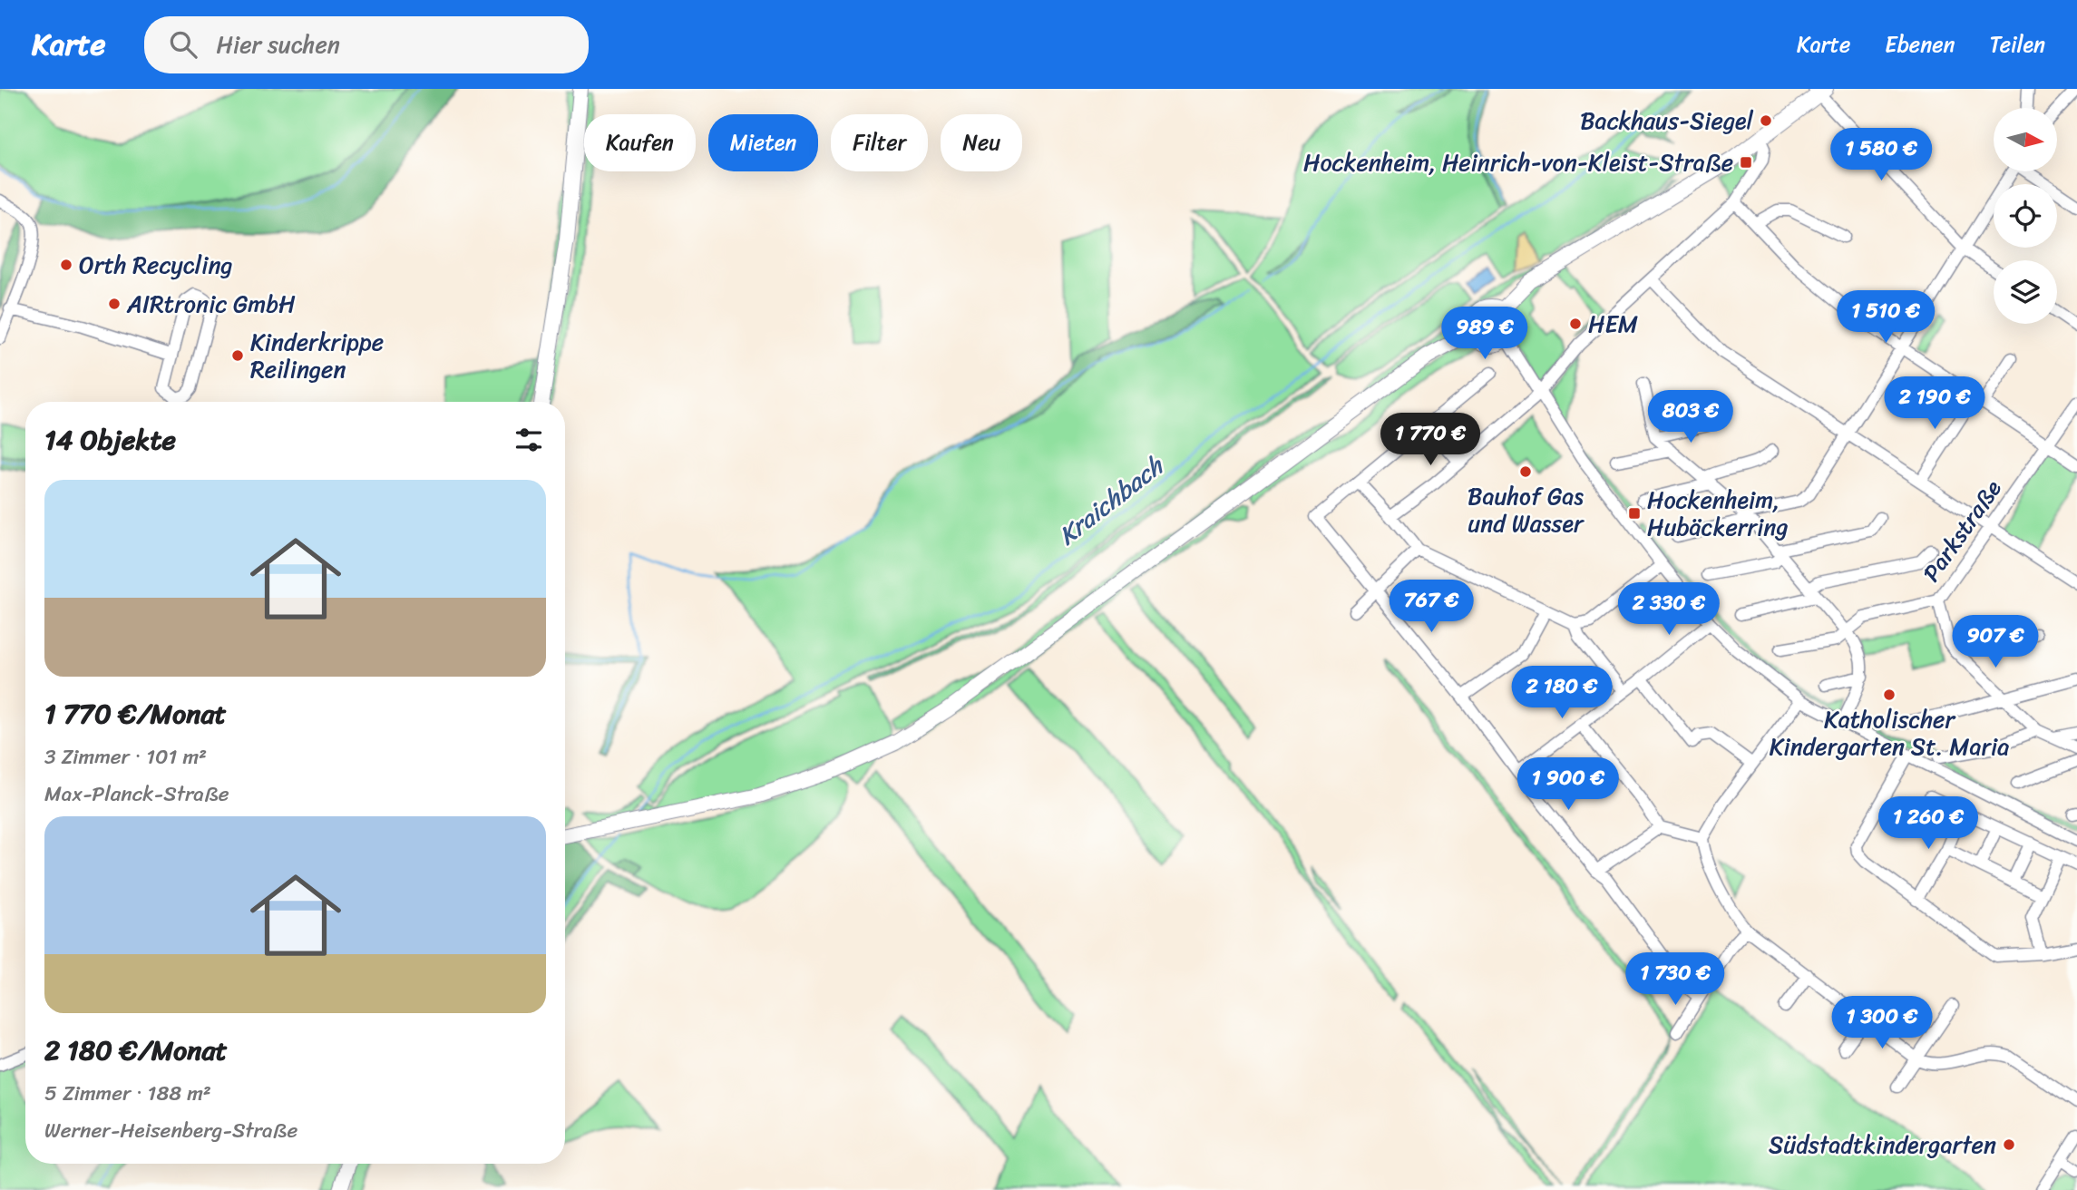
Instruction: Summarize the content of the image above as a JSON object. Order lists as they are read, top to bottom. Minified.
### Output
{"streets":{"street":["Parkstraße"]},"water":["Kraichbach"],"places":{"other":["Backhaus-Siegel","Orth Recycling","AIRtronic GmbH","HEM","Kinderkrippe Reilingen","Bauhof Gas und Wasser","Katholischer Kindergarten St. Maria","Südstadtkindergarten"],"transit":["Hockenheim, Heinrich-von-Kleist-Straße","Hockenheim, Hubäckerring"]},"north":"right","page":{"header":"Karte","search":"Hier suchen","nav":["Karte","Ebenen","Teilen"],"chip":["Kaufen","Mieten","Filter","Neu"],"price":["1 580 €","1 510 €","989 €","2 190 €","803 €","1 770 €","767 €","2 330 €","907 €","2 180 €","1 900 €","1 260 €","1 730 €","1 300 €"],"heading":"14 Objekte","list":[{"name":"1 770 €/Monat","note":"3 Zimmer · 101 m² · Max-Planck-Straße"},{"name":"2 180 €/Monat","note":"5 Zimmer · 188 m² · Werner-Heisenberg-Straße"}]}}
